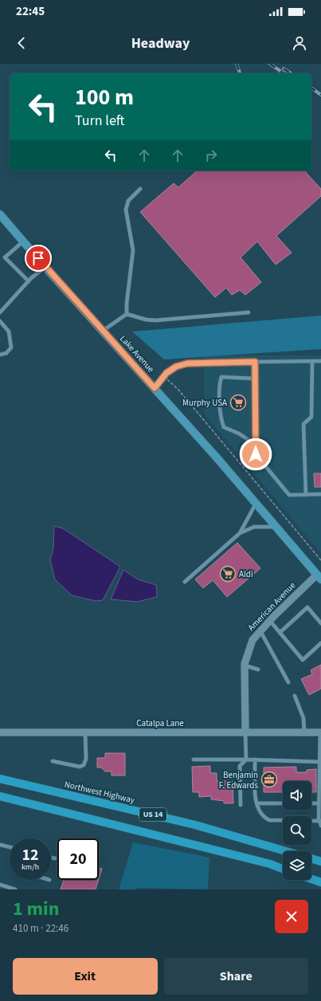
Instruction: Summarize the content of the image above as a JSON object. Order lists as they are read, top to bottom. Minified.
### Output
{"streets":{"main road":["Northwest Highway","US 14"],"street":["Lake Avenue","American Avenue","Catalpa Lane"]},"crossings":[["Lake Avenue","American Avenue"],["American Avenue","Catalpa Lane"]],"places":{"supermarket":["Murphy USA","Aldi"],"office":["Benjamin F. Edwards"]},"page":{"status":"22:45","header":"Headway","turn":["100 m","Turn left"],"speed":"12 km/h","limit":"20","heading":["1 min","410 m · 22:46"],"buttons":["Exit","Share"]}}
